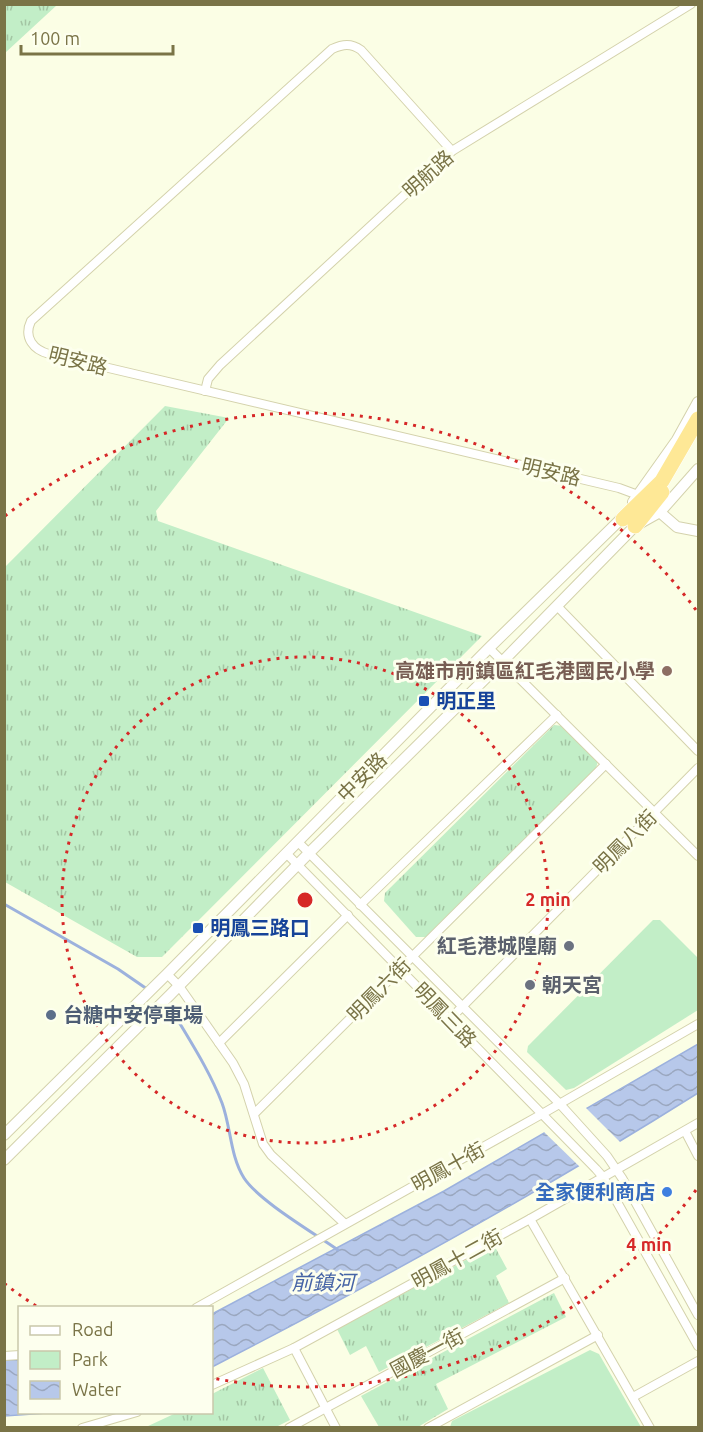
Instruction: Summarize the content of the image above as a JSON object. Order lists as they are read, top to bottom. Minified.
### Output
{"streets":{"street":["明航路","明安路","中安路","明鳳八街","明鳳六街","明鳳三路","明鳳十街","明鳳十二街","國慶一街"]},"crossings":[["明航路","明安路"],["明安路","中安路"],["中安路","明鳳三路"],["明鳳八街","明鳳三路"],["明鳳六街","明鳳三路"],["明鳳三路","明鳳十街"],["明鳳三路","明鳳十二街"]],"water":["前鎮河"],"places":{"other":["高雄市前鎮區紅毛港國民小學","紅毛港城隍廟","朝天宮","台糖中安停車場","全家便利商店"],"transit":["明正里","明鳳三路口"]},"legend":["Road","Park","Water"],"scale_bar":"100 m","rings":["2 min","4 min"]}
